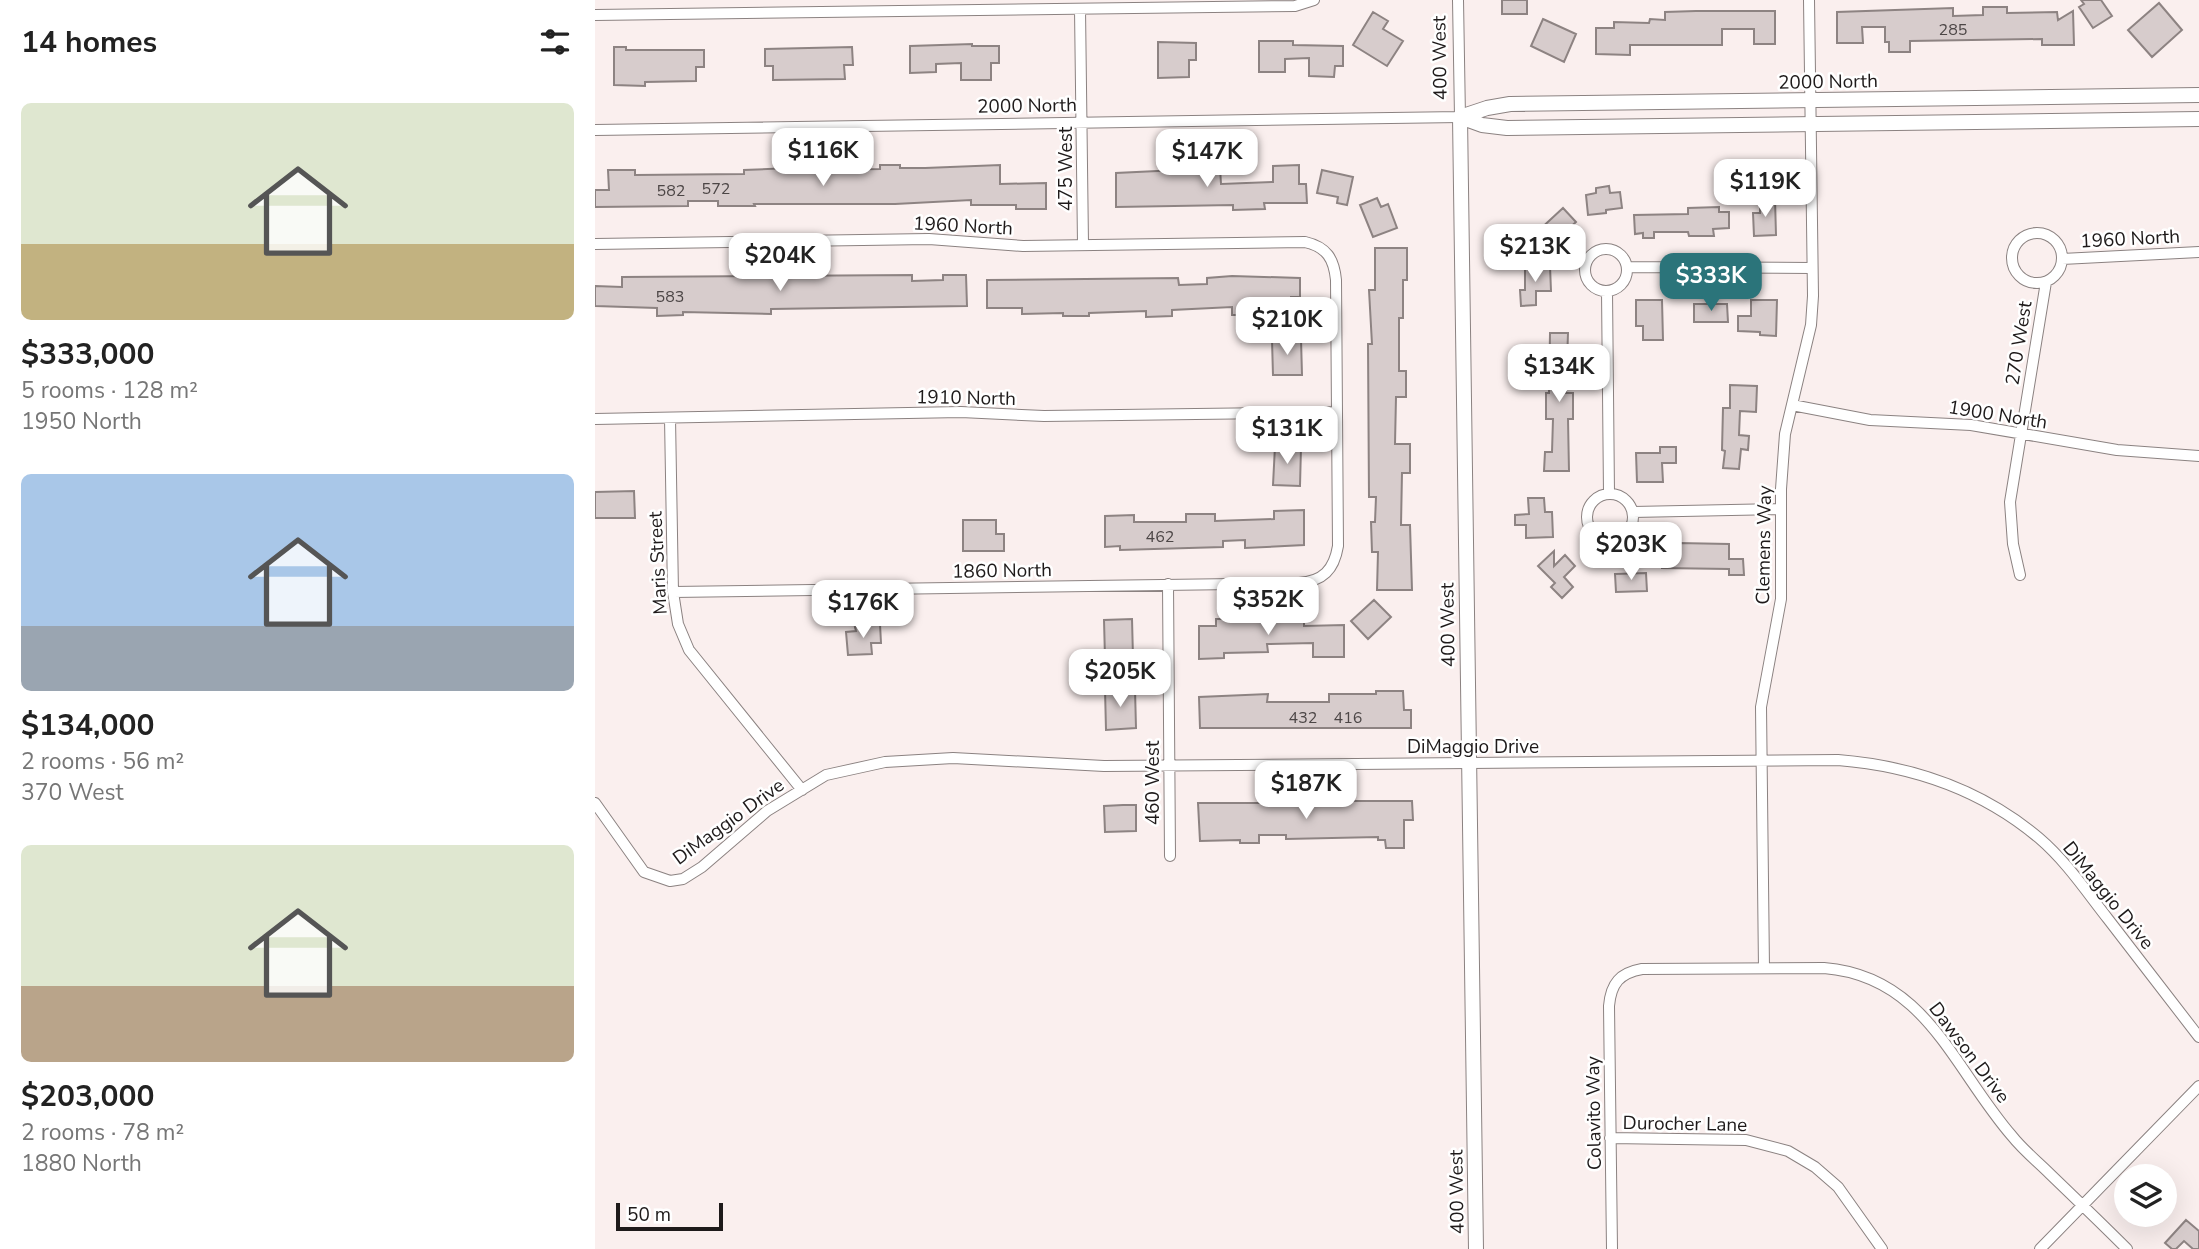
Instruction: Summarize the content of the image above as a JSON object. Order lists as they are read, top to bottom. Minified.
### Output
{"streets":{"street":["400 West","2000 North","475 West","1960 North","270 West","1910 North","1900 North","Clemens Way","Maris Street","1860 North","DiMaggio Drive","460 West","Dawson Drive","Colavito Way","Durocher Lane"]},"crossings":[["400 West","2000 North"],["400 West","DiMaggio Drive"],["2000 North","475 West"],["2000 North","Clemens Way"],["475 West","1960 North"],["1960 North","270 West"],["1960 North","1910 North"],["1960 North","1860 North"],["270 West","1900 North"],["1910 North","Maris Street"],["1910 North","1860 North"],["1900 North","Clemens Way"],["Clemens Way","DiMaggio Drive"],["Clemens Way","Dawson Drive"],["Maris Street","1860 North"],["Maris Street","DiMaggio Drive"],["1860 North","460 West"],["DiMaggio Drive","460 West"],["Dawson Drive","Colavito Way"],["Colavito Way","Durocher Lane"]],"house_numbers":["285","572","582","583","462","432","416"],"scale_bar":"50 m","page":{"heading":"14 homes","list":[{"name":"$333,000","note":"5 rooms · 128 m² · 1950 North"},{"name":"$134,000","note":"2 rooms · 56 m² · 370 West"},{"name":"$203,000","note":"2 rooms · 78 m² · 1880 North"}],"price":["$116K","$147K","$119K","$213K","$204K","$333K","$210K","$134K","$131K","$203K","$352K","$176K","$205K","$187K"],"scale":"50 m"}}
